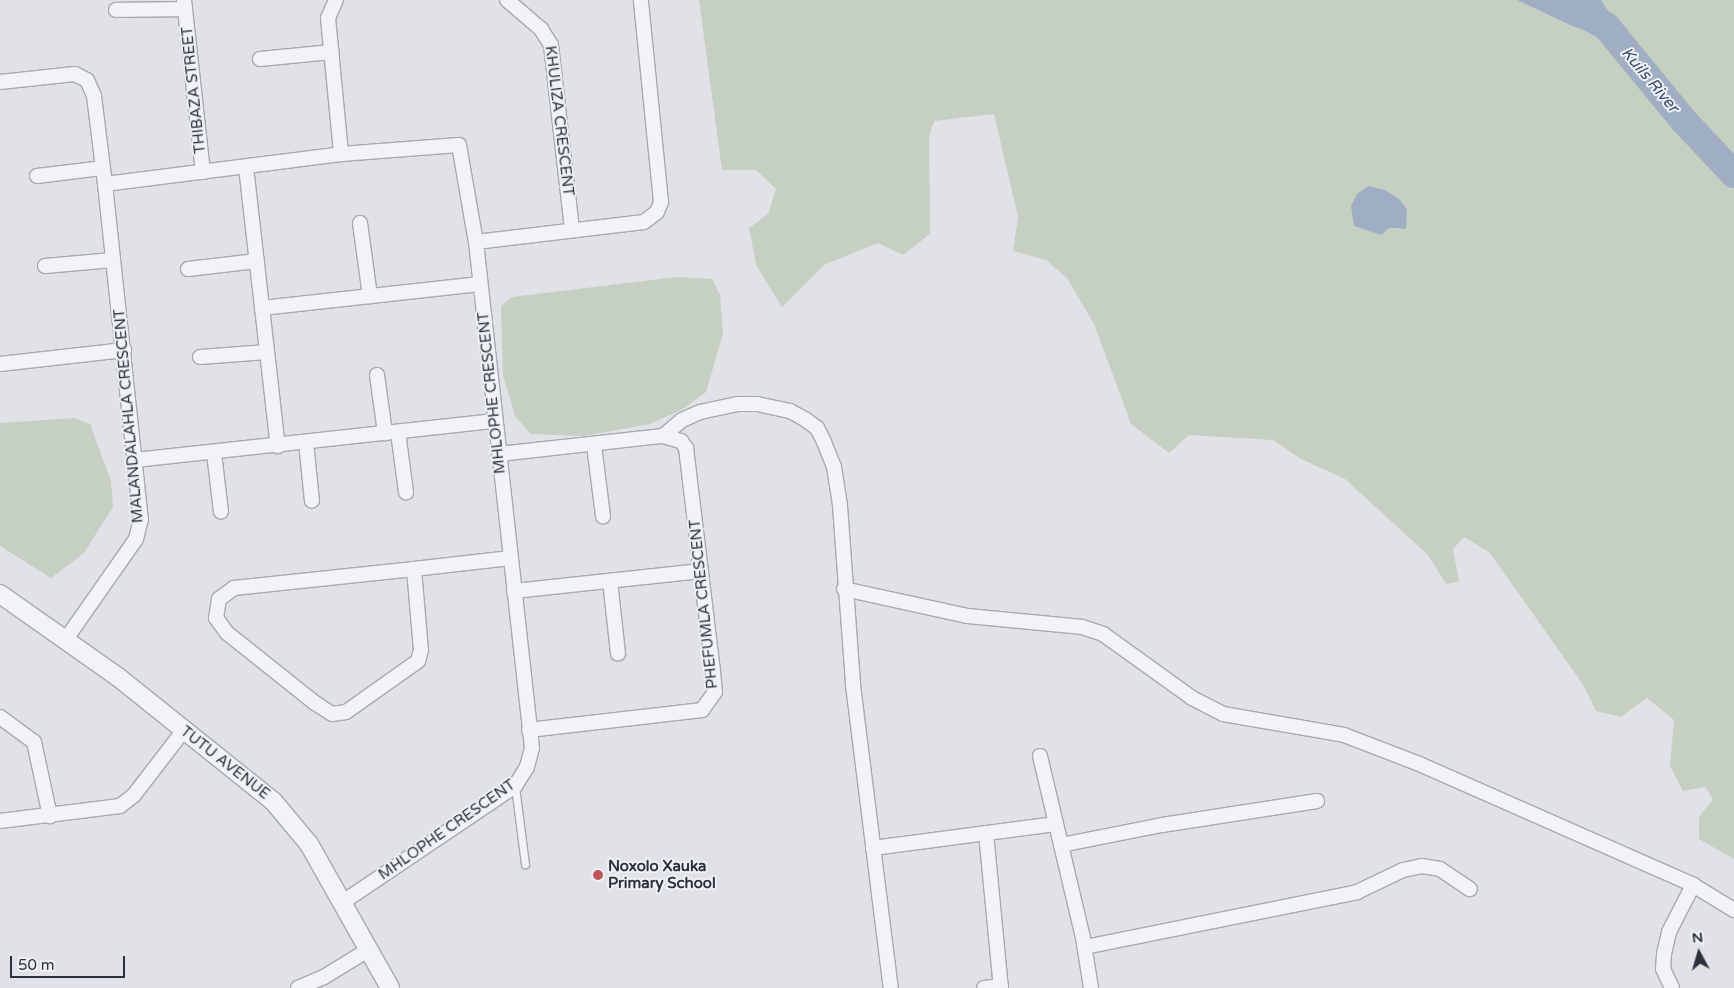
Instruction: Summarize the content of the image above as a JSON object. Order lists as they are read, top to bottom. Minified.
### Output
{"streets":{"street":["THIBAZA STREET","KHULIZA CRESCENT","MHLOPHE CRESCENT","MALANDALAHLA CRESCENT","PHEFUMLA CRESCENT","TUTU AVENUE"]},"crossings":[["THIBAZA STREET","MHLOPHE CRESCENT"],["MHLOPHE CRESCENT","MALANDALAHLA CRESCENT"],["MHLOPHE CRESCENT","PHEFUMLA CRESCENT"],["MHLOPHE CRESCENT","TUTU AVENUE"],["MALANDALAHLA CRESCENT","TUTU AVENUE"]],"water":["Kuils River"],"places":["Noxolo Xauka Primary School"],"scale_bar":"50 m","north":"top"}
